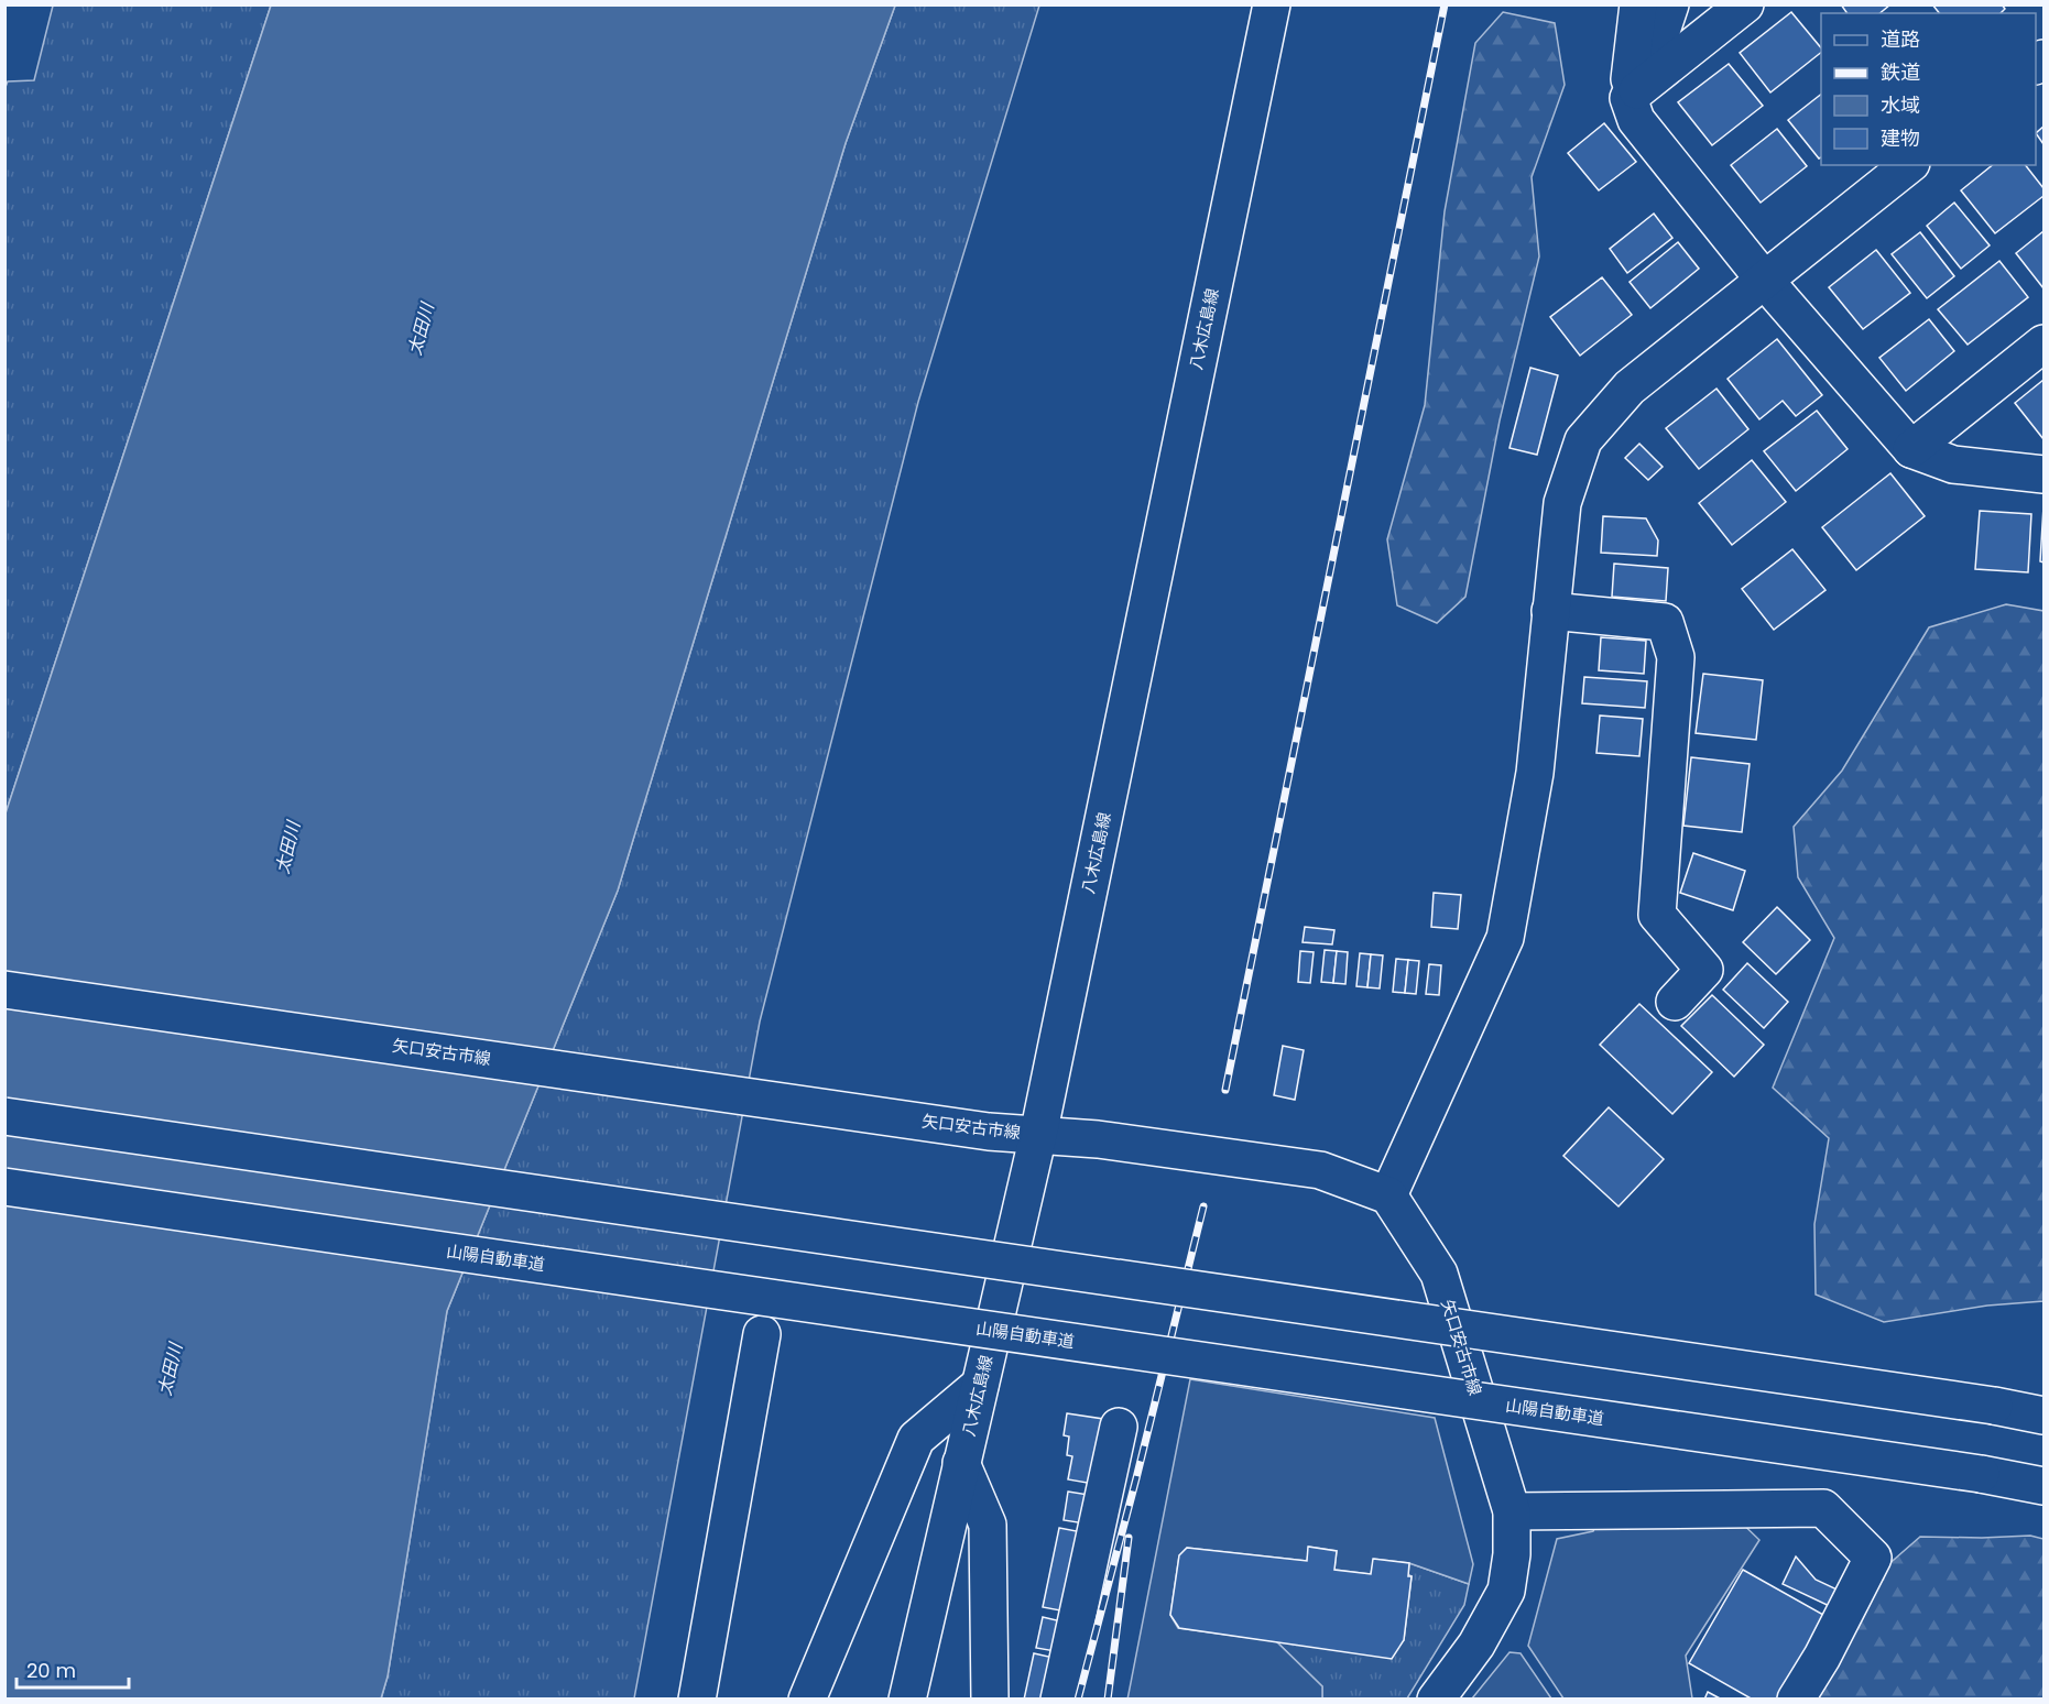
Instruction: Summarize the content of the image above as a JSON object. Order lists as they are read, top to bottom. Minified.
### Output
{"streets":{"main road":["八木広島線","矢口安古市線","山陽自動車道"]},"crossings":[["八木広島線","矢口安古市線"]],"water":["太田川"],"legend":["道路","鉄道","水域","建物"],"scale_bar":"20 m"}
